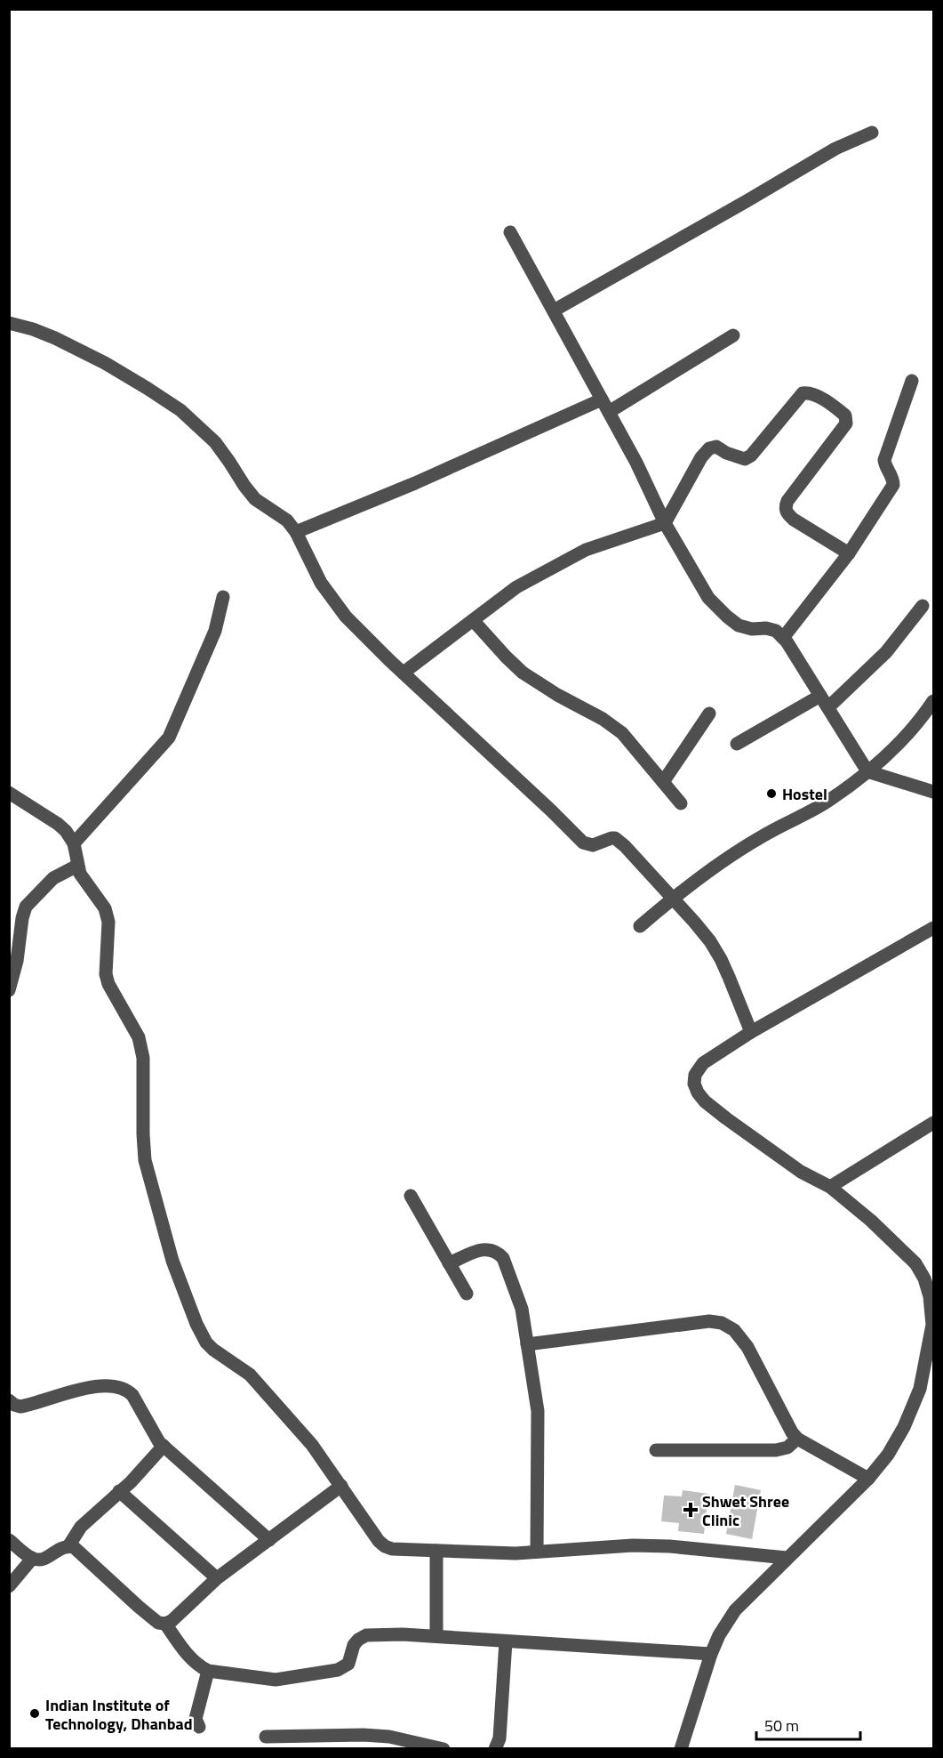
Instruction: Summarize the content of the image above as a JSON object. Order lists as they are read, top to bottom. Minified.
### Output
{"places":{"other":["Hostel","Indian Institute of Technology, Dhanbad"],"health":["Shwet Shree Clinic"]},"scale_bar":"50 m"}
